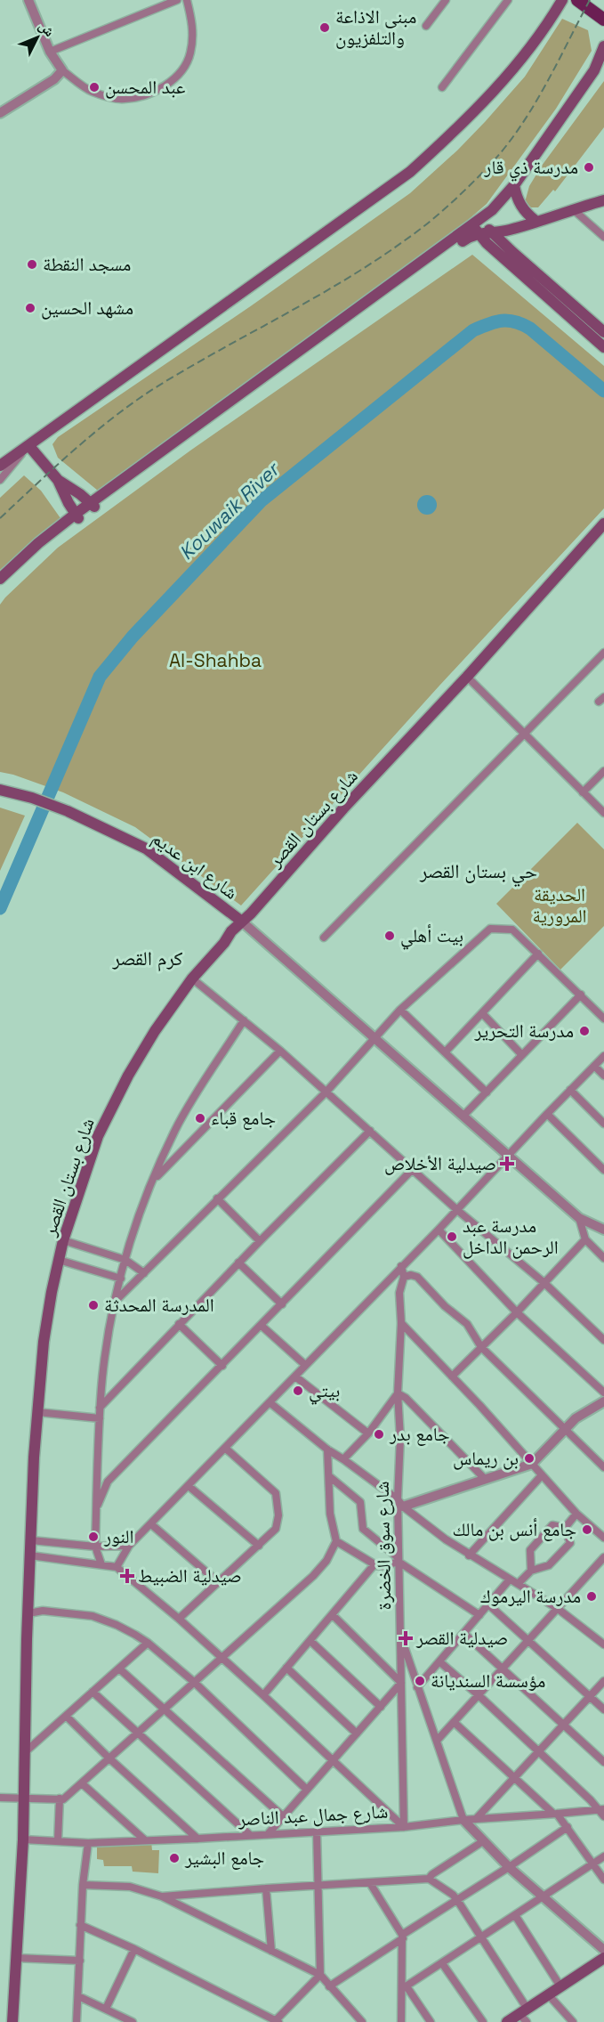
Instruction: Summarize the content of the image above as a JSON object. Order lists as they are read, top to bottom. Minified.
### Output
{"streets":{"main road":["شارع بستان القصر","شارع ابن عديم"],"street":["شارع سوق الخضرة","شارع جمال عبد الناصر"]},"crossings":[["شارع بستان القصر","شارع ابن عديم"],["شارع بستان القصر","شارع جمال عبد الناصر"],["شارع سوق الخضرة","شارع جمال عبد الناصر"]],"districts":["حي بستان القصر","كرم القصر"],"water":["Kouwaik River"],"parks":["Al-Shahba","الحديقة المرورية"],"places":{"other":["مبنى الاذاعة والتلفزيون","عبد المحسن","مدرسة ذي قار","مسجد النقطة","مشهد الحسين","بيت أهلي","مدرسة التحرير","جامع قباء","مدرسة عبد الرحمن الداخل","المدرسة المحدثة","بيتي","جامع بدر","بن ريماس","جامع أنس بن مالك","النور","مدرسة اليرموك","مؤسسة السنديانة","جامع البشير"],"health":["صيدلية اﻷخلاص","صيدلية الضبيط","صيدلية القصر"]},"north":"top right"}
